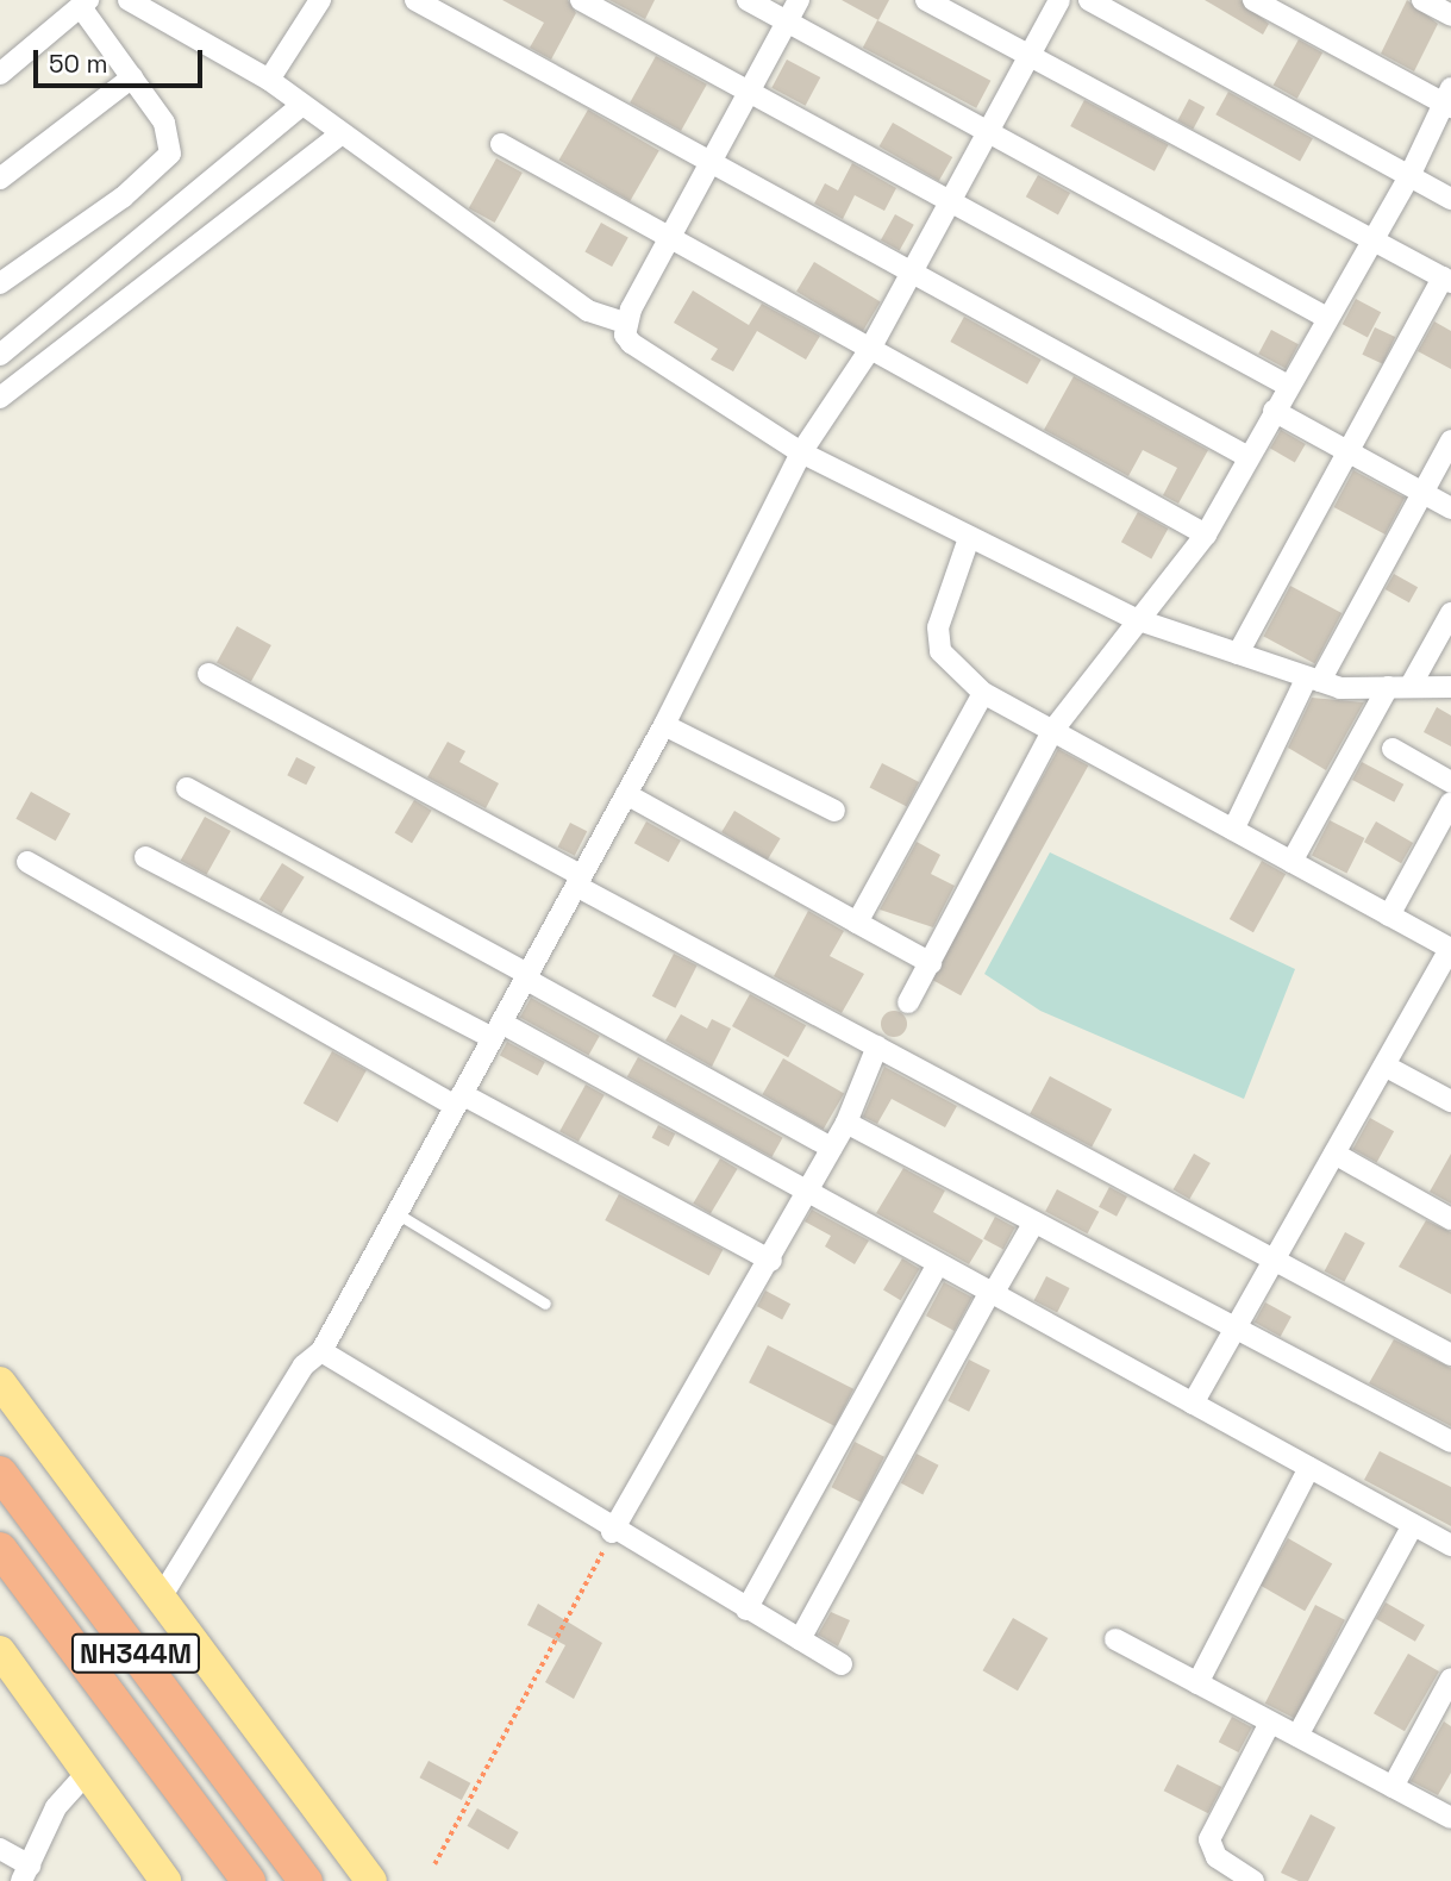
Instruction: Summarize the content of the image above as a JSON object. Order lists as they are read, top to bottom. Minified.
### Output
{"streets":{"highway":["NH344M"]},"scale_bar":"50 m"}
